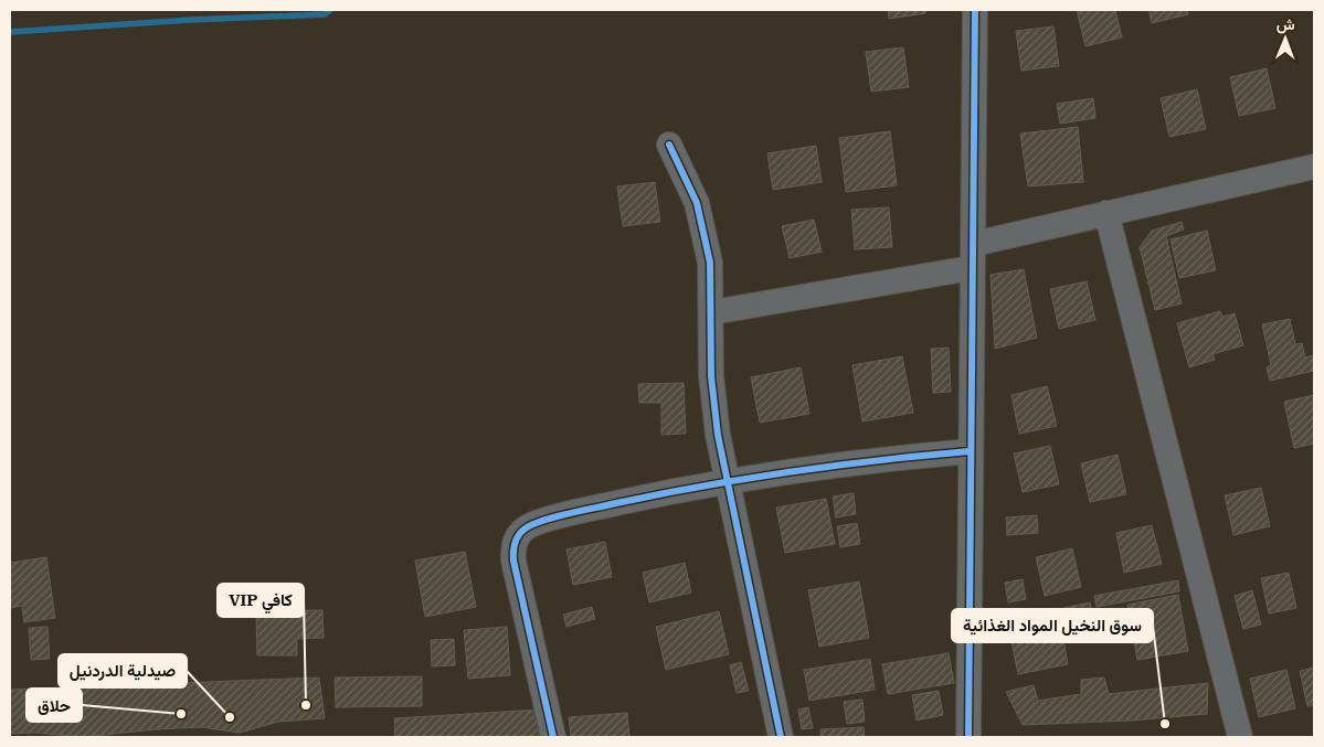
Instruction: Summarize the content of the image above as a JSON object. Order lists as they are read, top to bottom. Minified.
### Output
{"places":["VIP كافي","حلاق","صيدلية الدردنيل","سوق النخيل المواد الغذائية"],"north":"top"}
